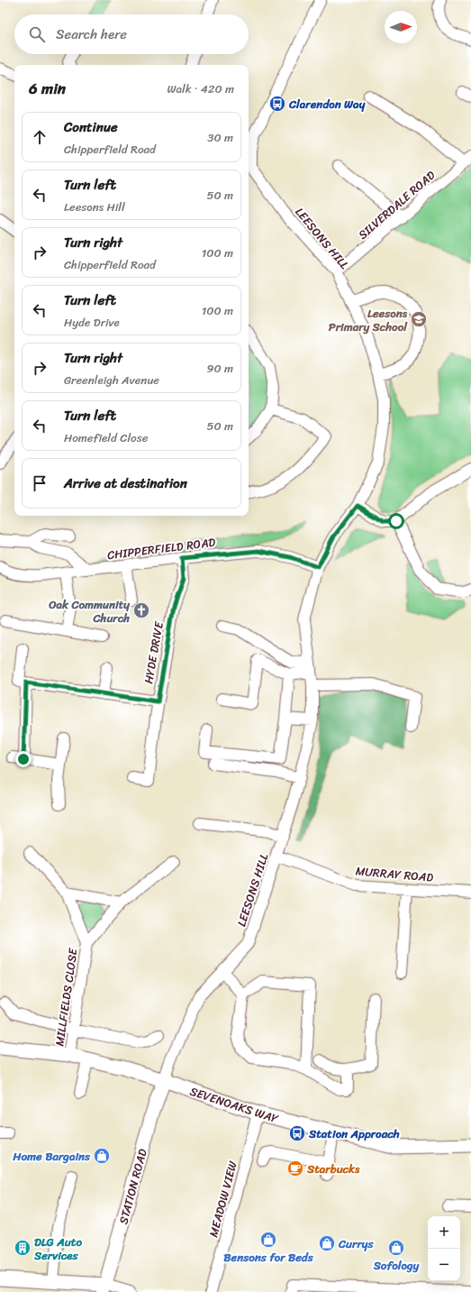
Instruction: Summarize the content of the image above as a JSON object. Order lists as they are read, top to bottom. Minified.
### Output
{"streets":{"main road":["SEVENOAKS WAY","STATION ROAD"],"street":["SILVERDALE ROAD","LEESONS HILL","CHIPPERFIELD ROAD","HYDE DRIVE","MURRAY ROAD","MILLFIELDS CLOSE","MEADOW VIEW"]},"crossings":[["SILVERDALE ROAD","LEESONS HILL"],["LEESONS HILL","CHIPPERFIELD ROAD"],["LEESONS HILL","MURRAY ROAD"],["LEESONS HILL","SEVENOAKS WAY"],["LEESONS HILL","STATION ROAD"],["CHIPPERFIELD ROAD","HYDE DRIVE"],["MILLFIELDS CLOSE","SEVENOAKS WAY"],["SEVENOAKS WAY","STATION ROAD"],["SEVENOAKS WAY","MEADOW VIEW"]],"places":{"bus stop":["Clarendon Way","Station Approach"],"school or university":["Leesons Primary School"],"church":["Oak Community Church"],"shop":["Home Bargains","Bensons for Beds","Currys","Sofology"],"cafe":["Starbucks"],"building":["DLG Auto Services"]},"north":"right","page":{"search":"Search here","heading":["6 min","Walk · 420 m"],"list":[["Continue","Chipperfield Road","30 m"],["Turn left","Leesons Hill","50 m"],["Turn right","Chipperfield Road","100 m"],["Turn left","Hyde Drive","100 m"],["Turn right","Greenleigh Avenue","90 m"],["Turn left","Homefield Close","50 m"],"Arrive at destination"],"map_buttons":["+","−"]}}
